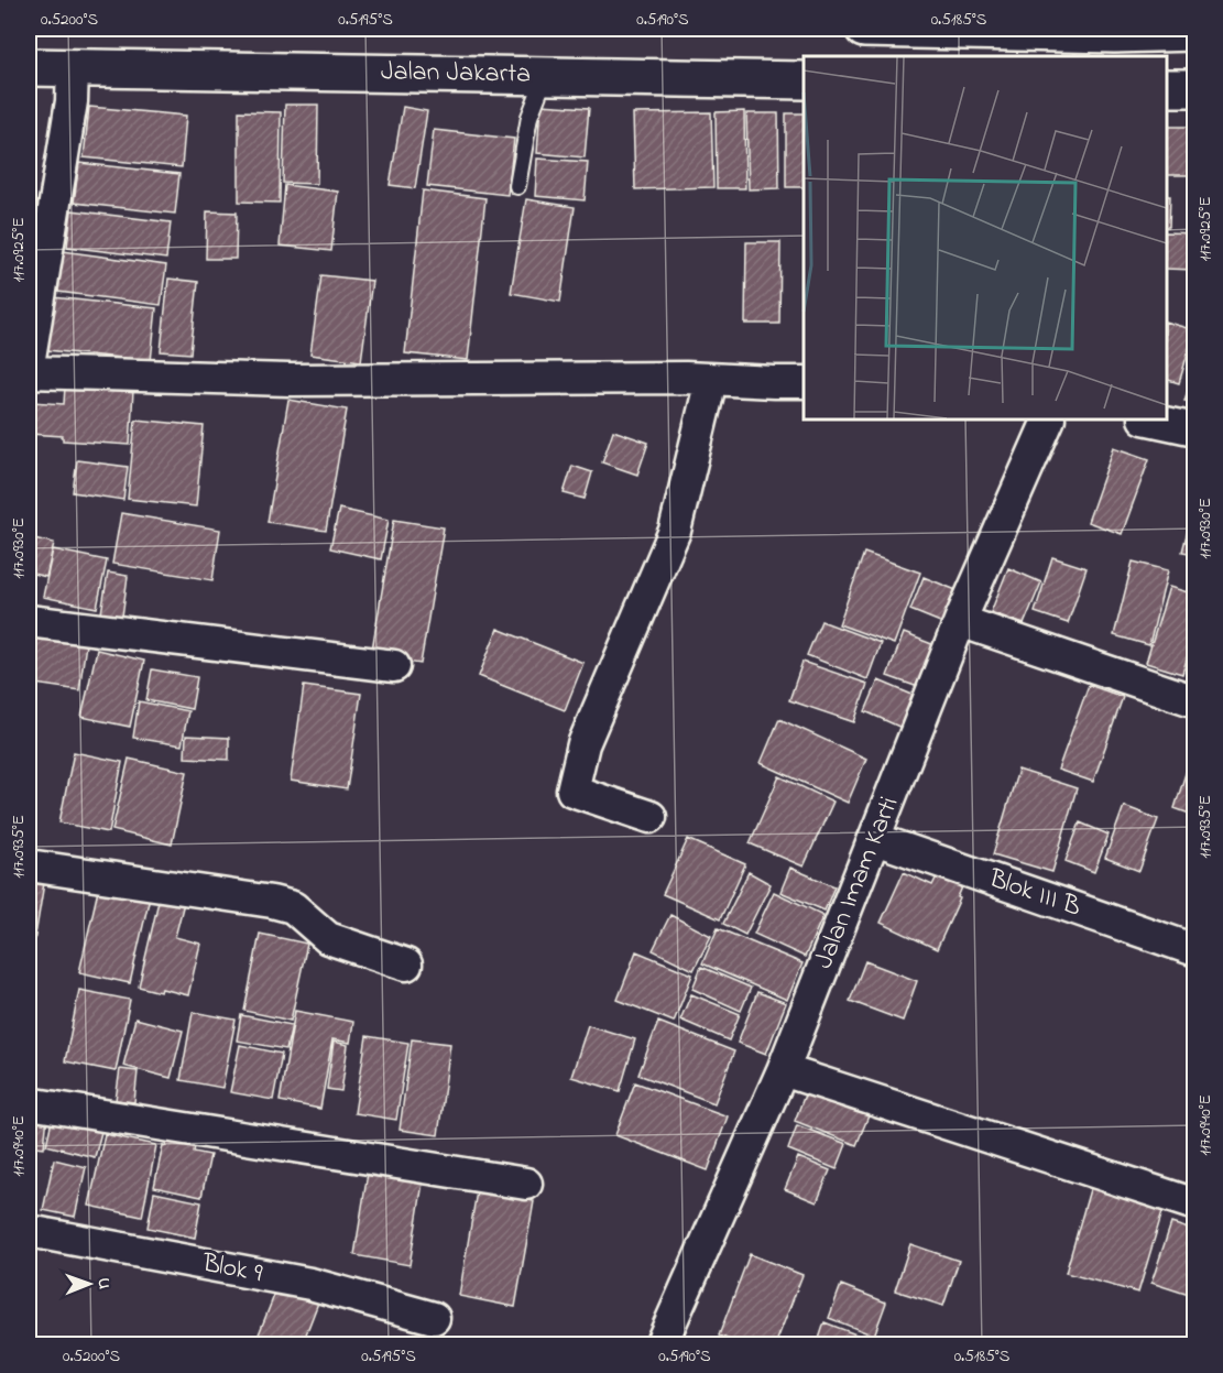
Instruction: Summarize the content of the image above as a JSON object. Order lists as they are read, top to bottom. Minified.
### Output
{"streets":{"main road":["Jalan Jakarta"],"street":["Jalan Imam Karti","Blok III B","Blok 9"]},"crossings":[["Jalan Imam Karti","Blok III B"]],"north":"right","coordinates":["0.5200°S","0.5195°S","0.5190°S","0.5185°S","117.0925°E","117.0930°E","117.0935°E","117.0940°E"]}
